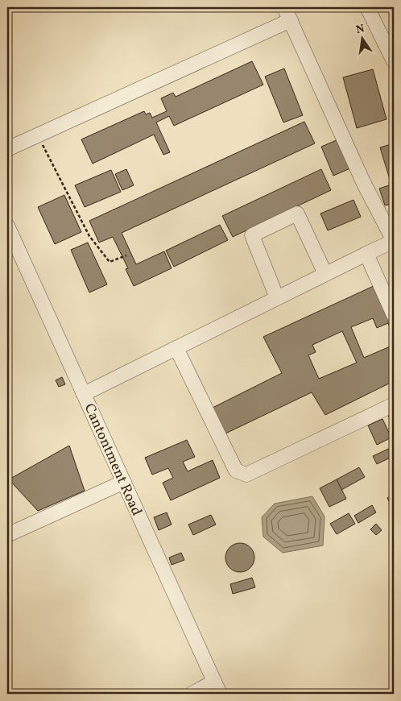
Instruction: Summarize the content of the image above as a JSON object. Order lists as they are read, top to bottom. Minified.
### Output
{"streets":{"street":["Cantontment Road"]},"north":"top"}
